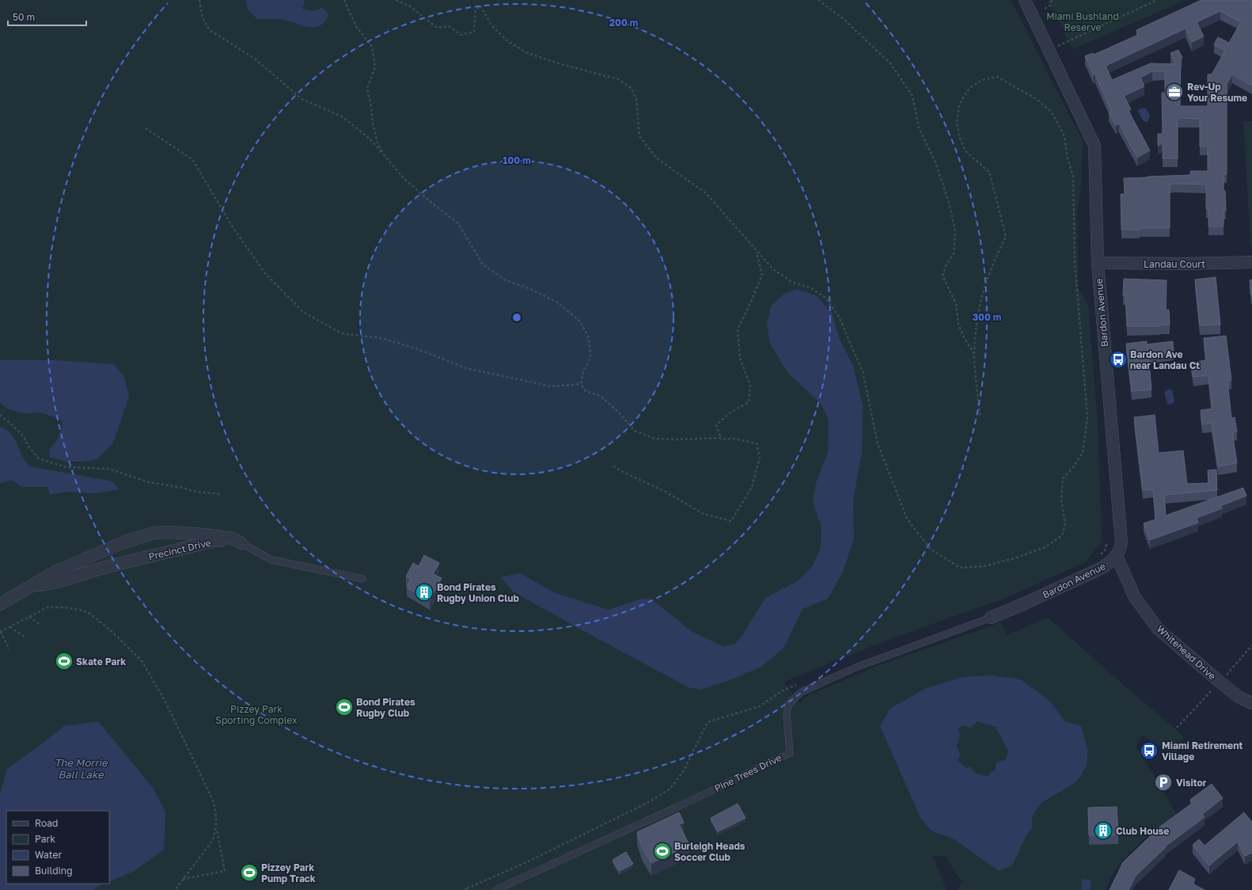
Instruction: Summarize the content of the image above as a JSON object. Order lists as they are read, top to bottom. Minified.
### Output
{"streets":{"street":["Landau Court","Bardon Avenue","Precinct Drive","Whitehead Drive"],"lane":["Pine Trees Drive"]},"crossings":[["Landau Court","Bardon Avenue"],["Bardon Avenue","Whitehead Drive"],["Bardon Avenue","Pine Trees Drive"]],"water":["The Morrie Ball Lake"],"parks":["Miami Bushland Reserve","Pizzey Park Sporting Complex"],"places":{"office":["Rev-Up Your Resume"],"bus stop":["Bardon Ave near Landau Ct","Miami Retirement Village"],"building":["Bond Pirates Rugby Union Club","Club House"],"sports":["Skate Park","Bond Pirates Rugby Club","Burleigh Heads Soccer Club","Pizzey Park Pump Track"],"parking":["Visitor"]},"legend":["Road","Park","Water","Building"],"scale_bar":"50 m","rings":["200 m","100 m","300 m"]}
